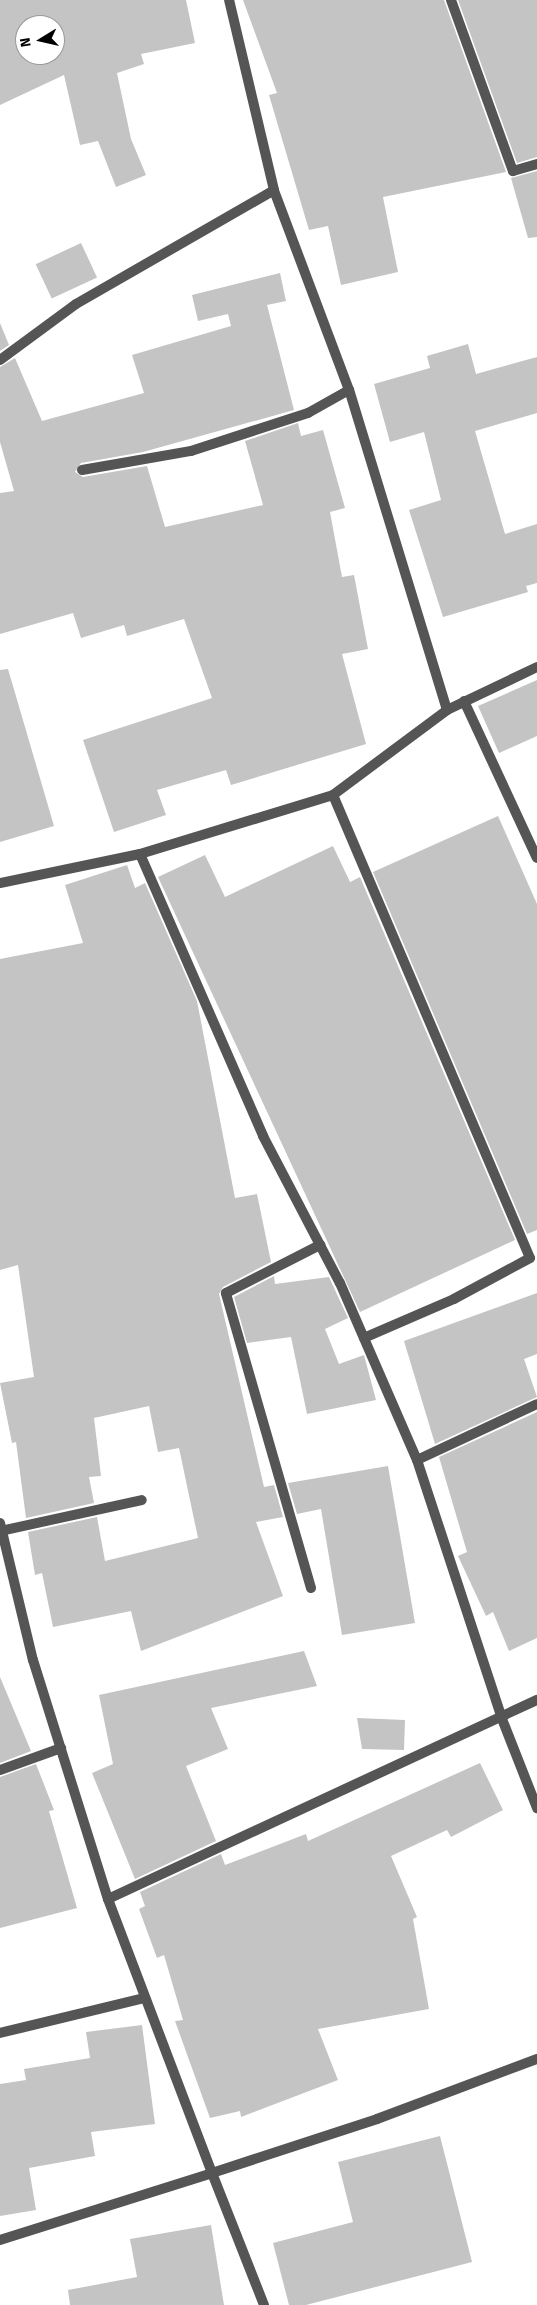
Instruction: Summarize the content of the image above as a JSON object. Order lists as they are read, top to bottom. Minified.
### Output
{"north":"left"}
